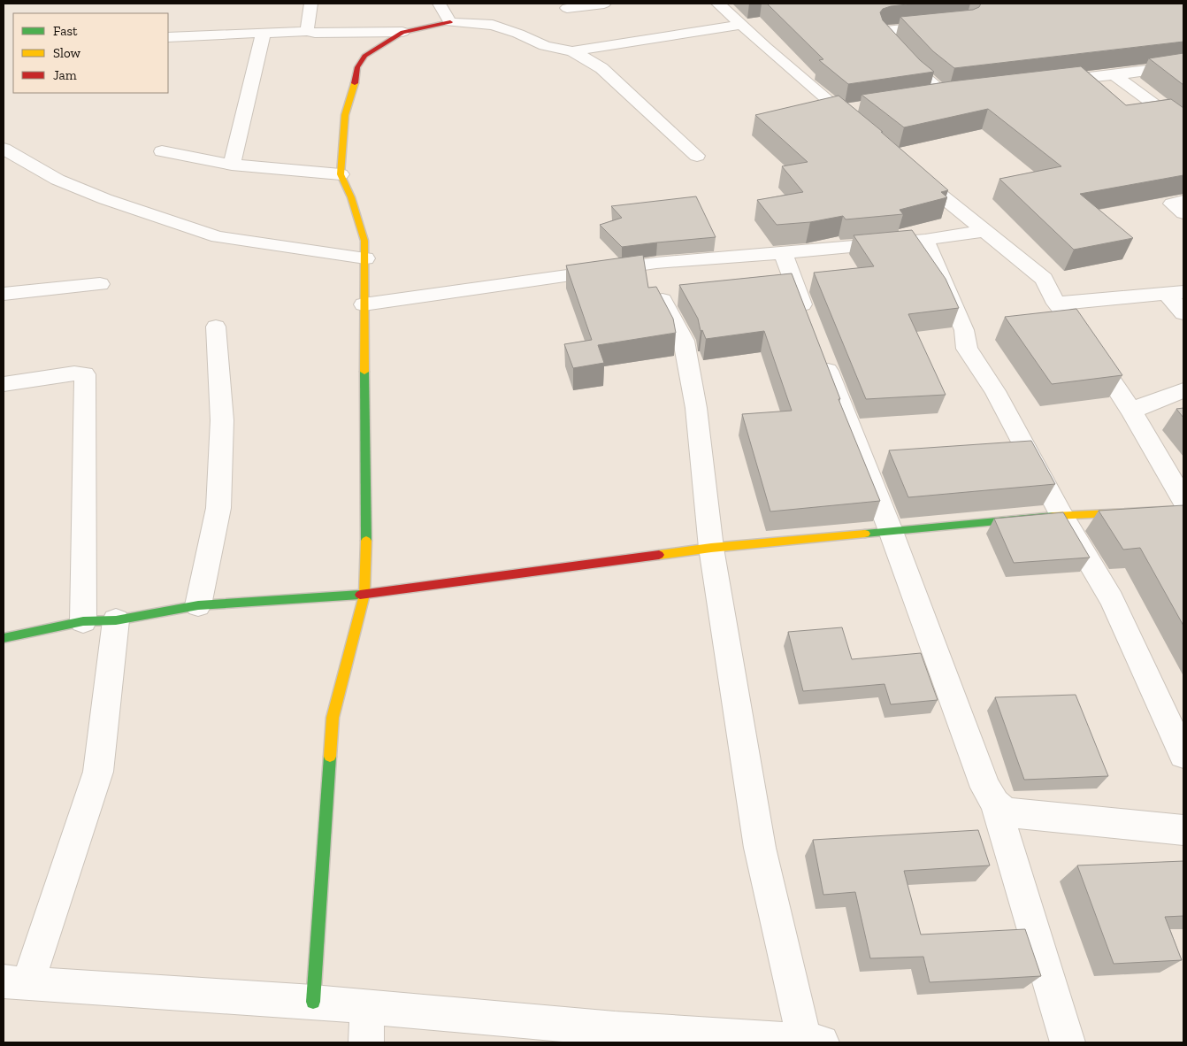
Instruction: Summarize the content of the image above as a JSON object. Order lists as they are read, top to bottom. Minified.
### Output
{"legend":["Fast","Slow","Jam"]}
